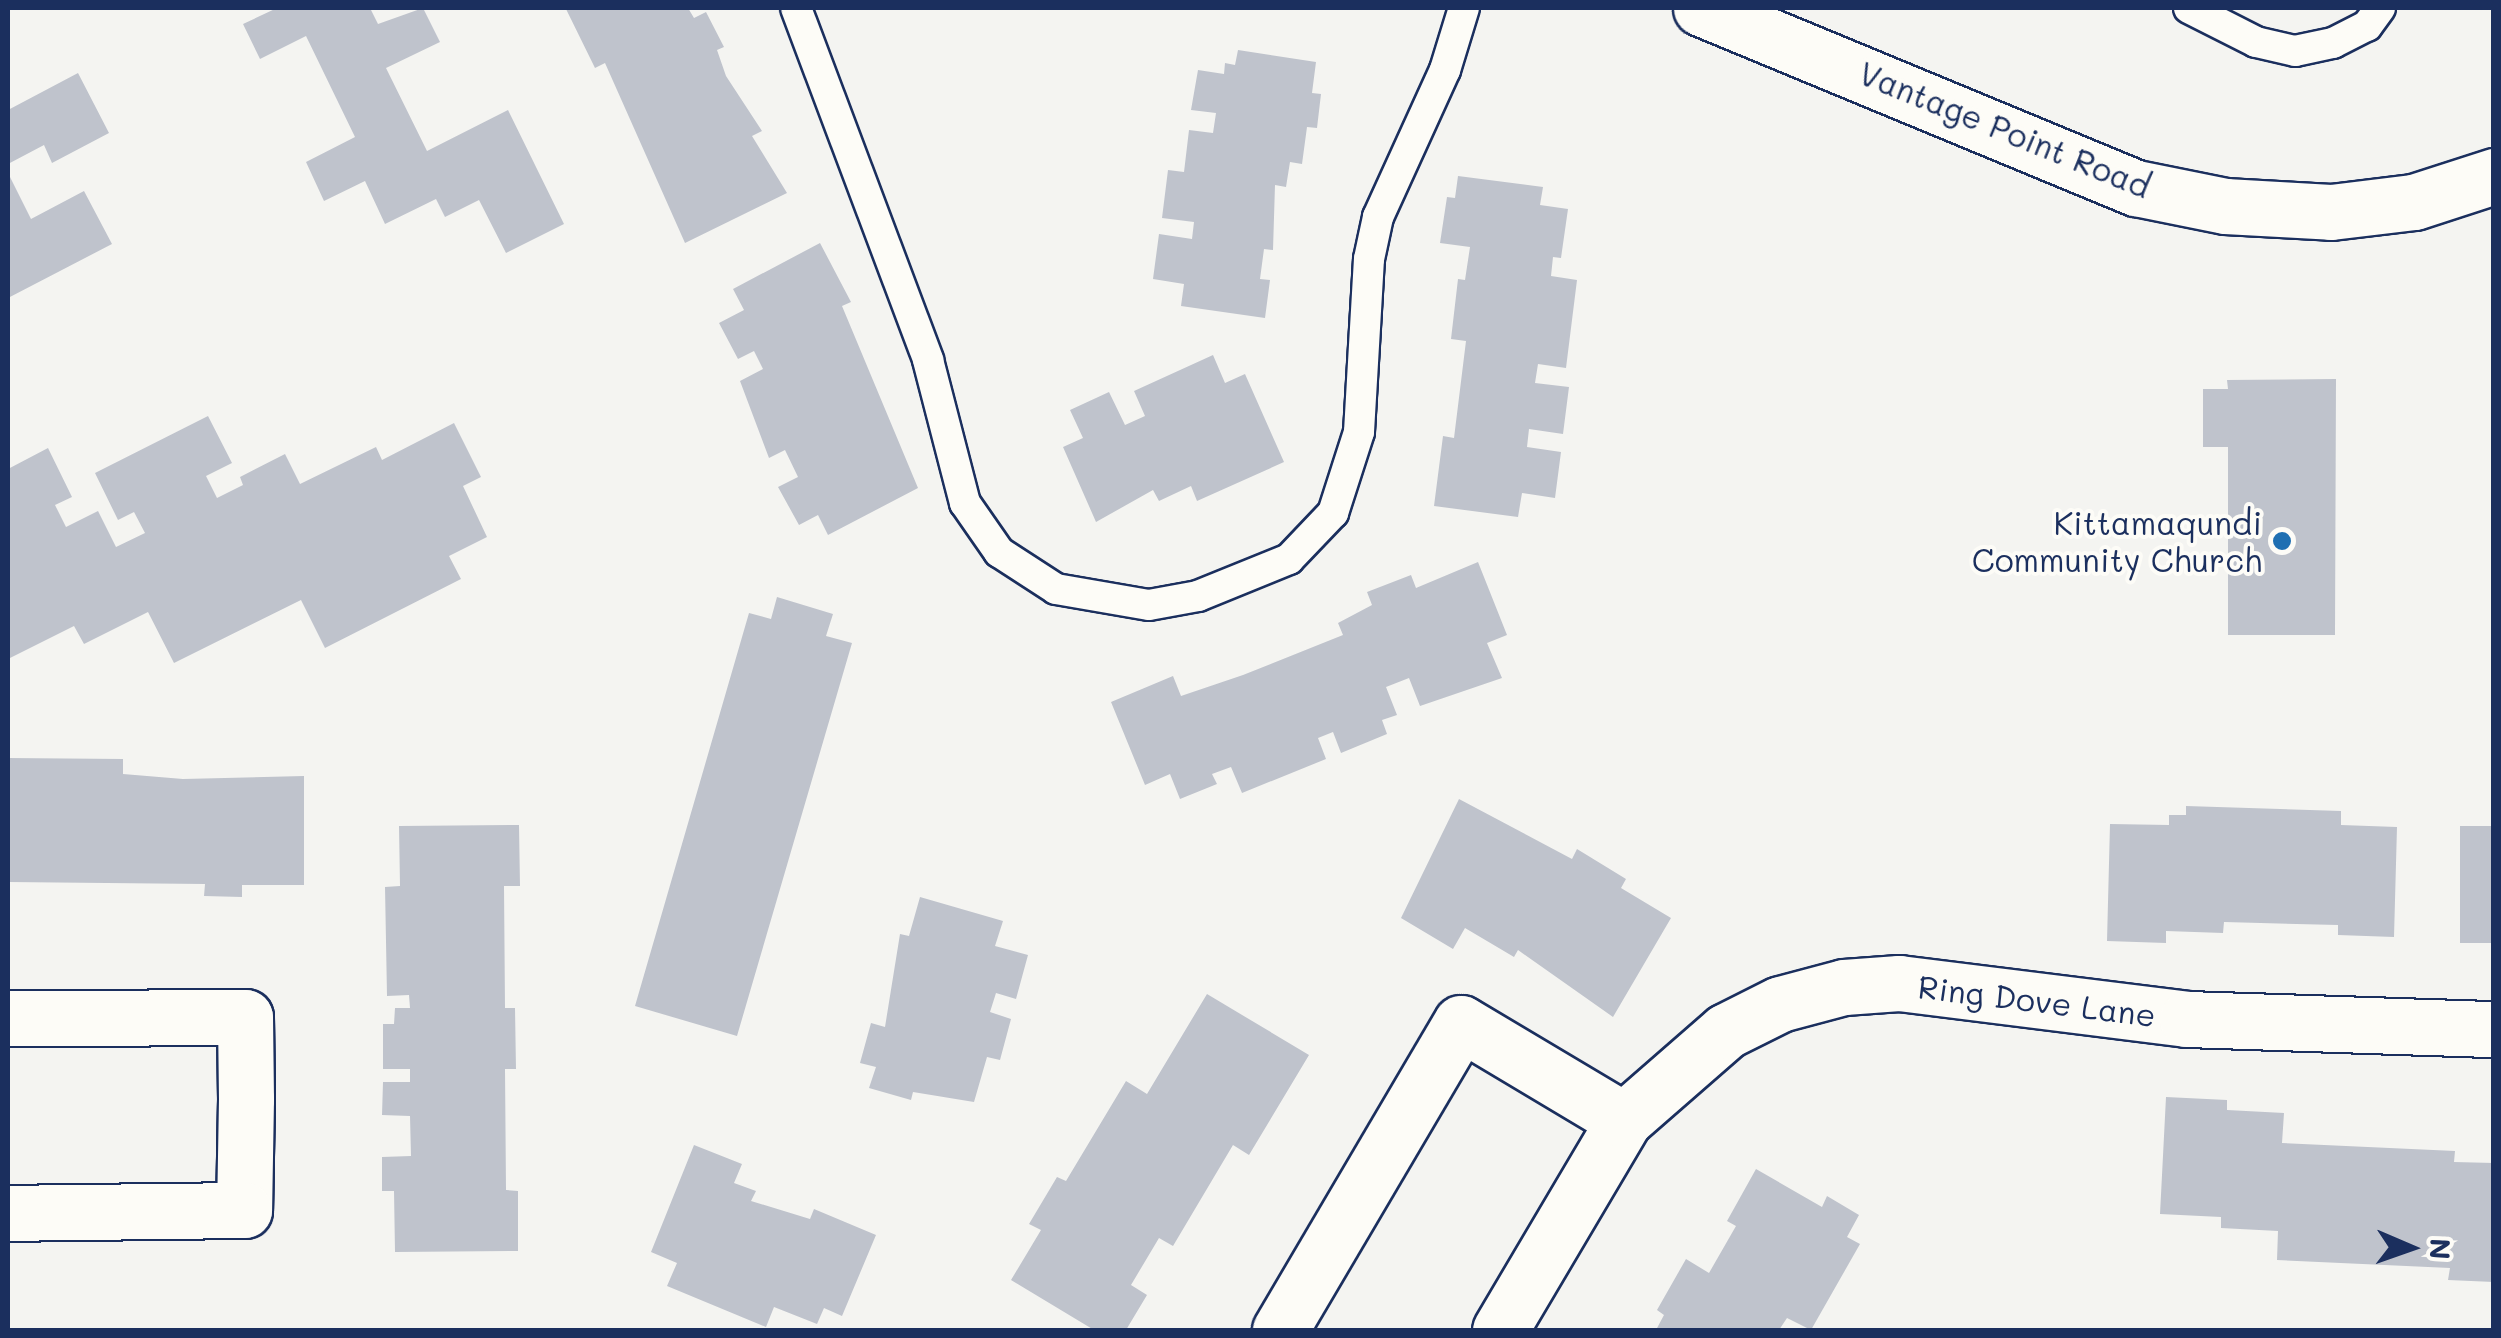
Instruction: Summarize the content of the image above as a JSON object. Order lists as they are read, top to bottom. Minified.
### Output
{"streets":{"street":["Vantage Point Road","Ring Dove Lane"]},"places":["Kittamaqundi Community Church"],"north":"right"}
